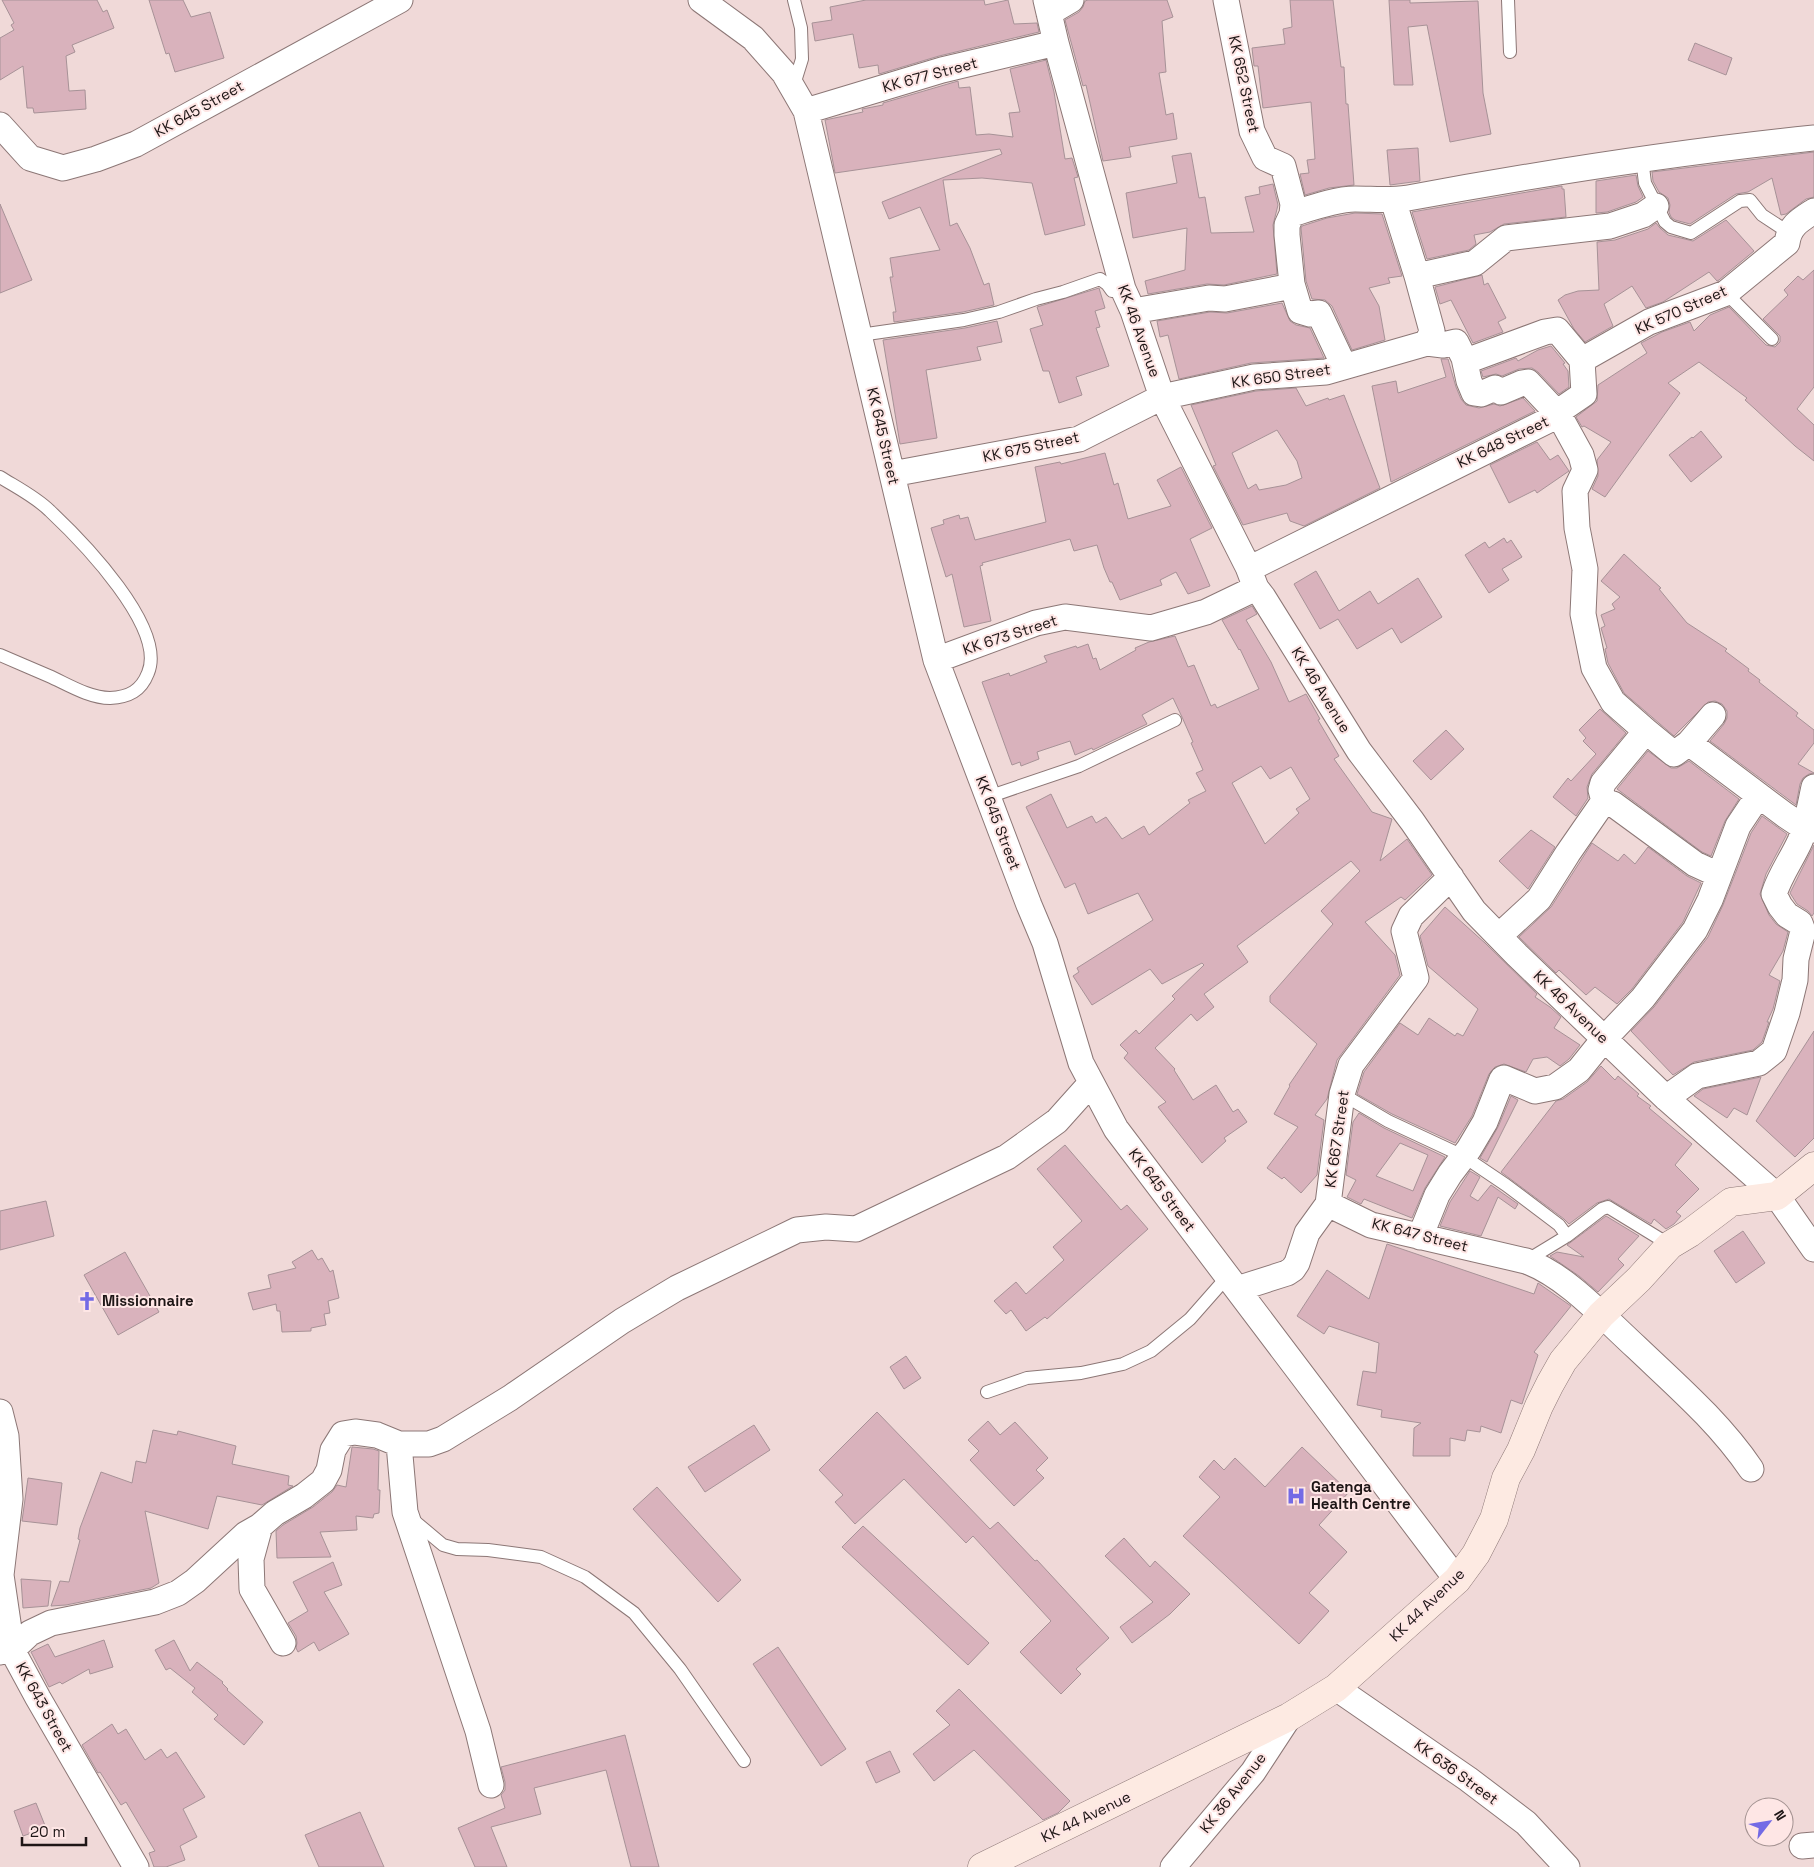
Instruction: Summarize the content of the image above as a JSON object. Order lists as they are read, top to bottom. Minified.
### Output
{"streets":{"main road":["KK 44 Avenue"],"street":["KK 677 Street","KK 652 Street","KK 645 Street","KK 570 Street","KK 46 Avenue","KK 650 Street","KK 648 Street","KK 675 Street","KK 673 Street","KK 667 Street","KK 647 Street","KK 643 Street","KK 636 Street","KK 36 Avenue"]},"crossings":[["KK 677 Street","KK 645 Street"],["KK 677 Street","KK 46 Avenue"],["KK 652 Street","KK 650 Street"],["KK 645 Street","KK 675 Street"],["KK 645 Street","KK 673 Street"],["KK 645 Street","KK 44 Avenue"],["KK 570 Street","KK 648 Street"],["KK 46 Avenue","KK 650 Street"],["KK 46 Avenue","KK 648 Street"],["KK 46 Avenue","KK 675 Street"],["KK 46 Avenue","KK 673 Street"],["KK 46 Avenue","KK 667 Street"],["KK 46 Avenue","KK 44 Avenue"],["KK 650 Street","KK 675 Street"],["KK 648 Street","KK 673 Street"],["KK 667 Street","KK 647 Street"],["KK 647 Street","KK 44 Avenue"],["KK 44 Avenue","KK 636 Street"],["KK 44 Avenue","KK 36 Avenue"]],"places":{"church":["Missionnaire"],"hospital":["Gatenga Health Centre"]},"scale_bar":"20 m","north":"top right"}
